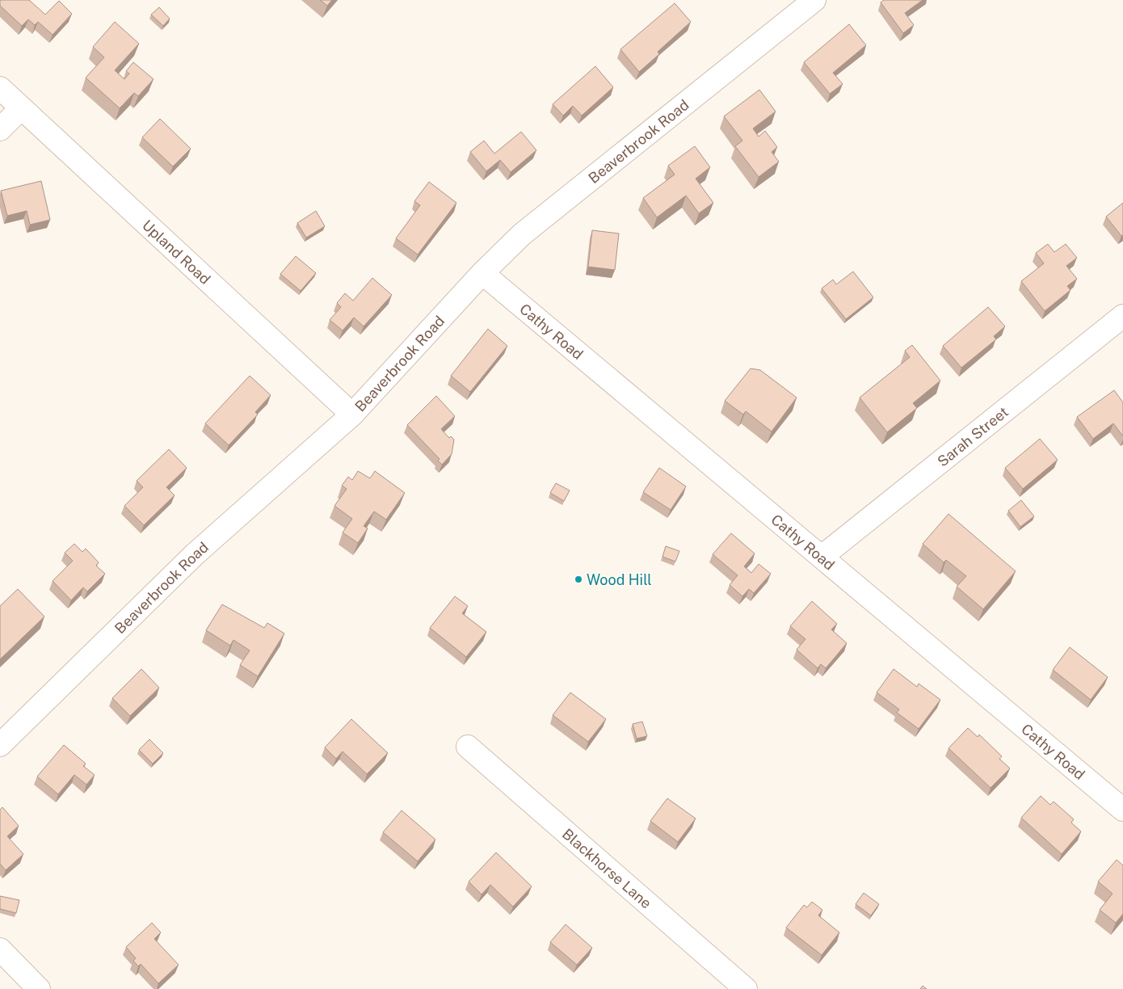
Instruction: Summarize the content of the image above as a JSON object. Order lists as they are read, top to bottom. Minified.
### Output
{"streets":{"street":["Beaverbrook Road","Upland Road","Cathy Road","Sarah Street","Blackhorse Lane"]},"crossings":[["Beaverbrook Road","Upland Road"],["Beaverbrook Road","Cathy Road"],["Cathy Road","Sarah Street"]],"places":["Wood Hill"]}
